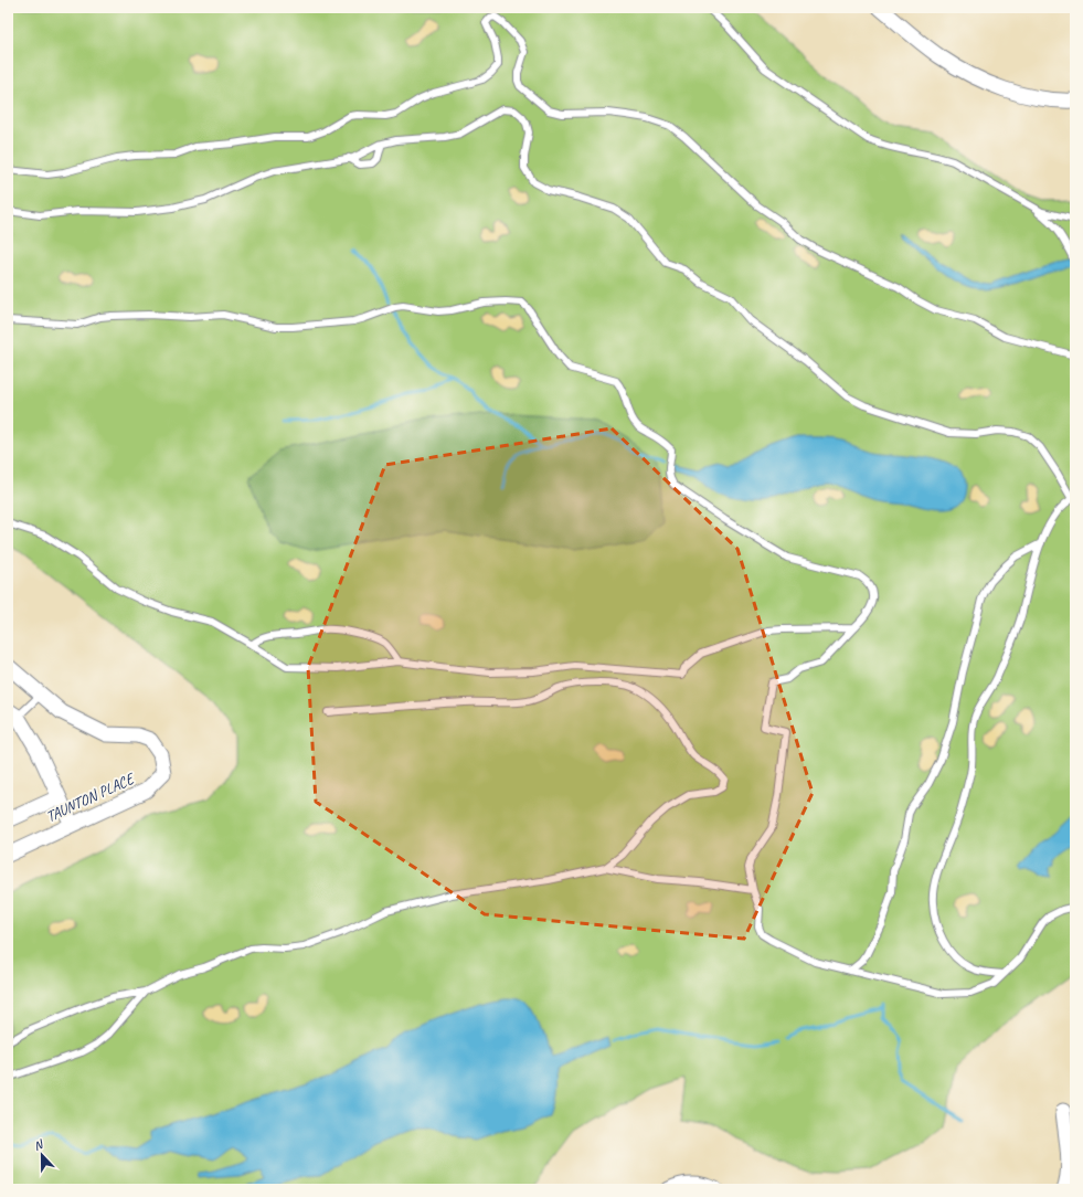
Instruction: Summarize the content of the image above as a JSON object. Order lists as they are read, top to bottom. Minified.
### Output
{"streets":{"street":["TAUNTON PLACE"]},"north":"top"}
